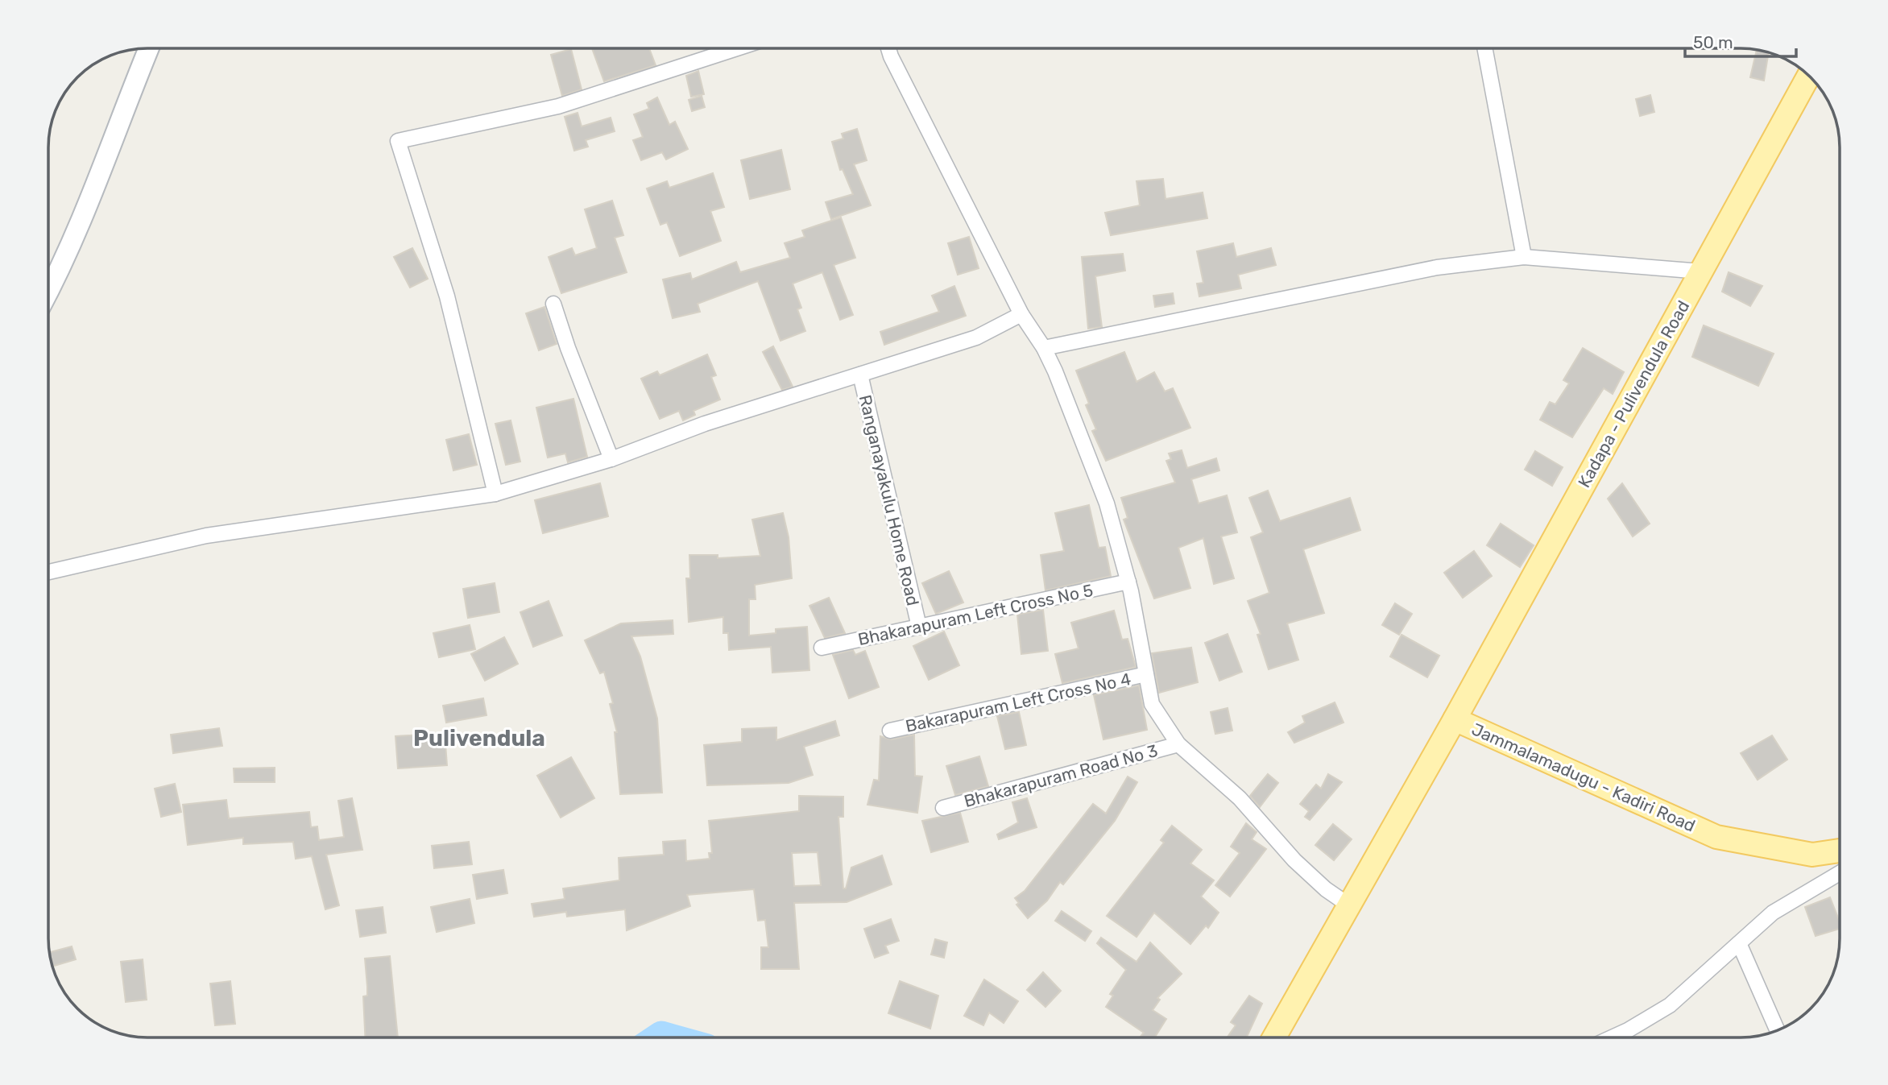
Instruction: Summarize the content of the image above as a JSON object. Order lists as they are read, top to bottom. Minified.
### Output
{"streets":{"main road":["Kadapa - Pulivendula Road","Jammalamadugu - Kadiri Road"],"street":["Ranganayakulu Home Road","Bhakarapuram Left Cross No 5","Bakarapuram Left Cross No 4","Bhakarapuram Road No 3"]},"crossings":[["Kadapa - Pulivendula Road","Jammalamadugu - Kadiri Road"],["Ranganayakulu Home Road","Bhakarapuram Left Cross No 5"]],"districts":["Pulivendula"],"scale_bar":"50 m"}
